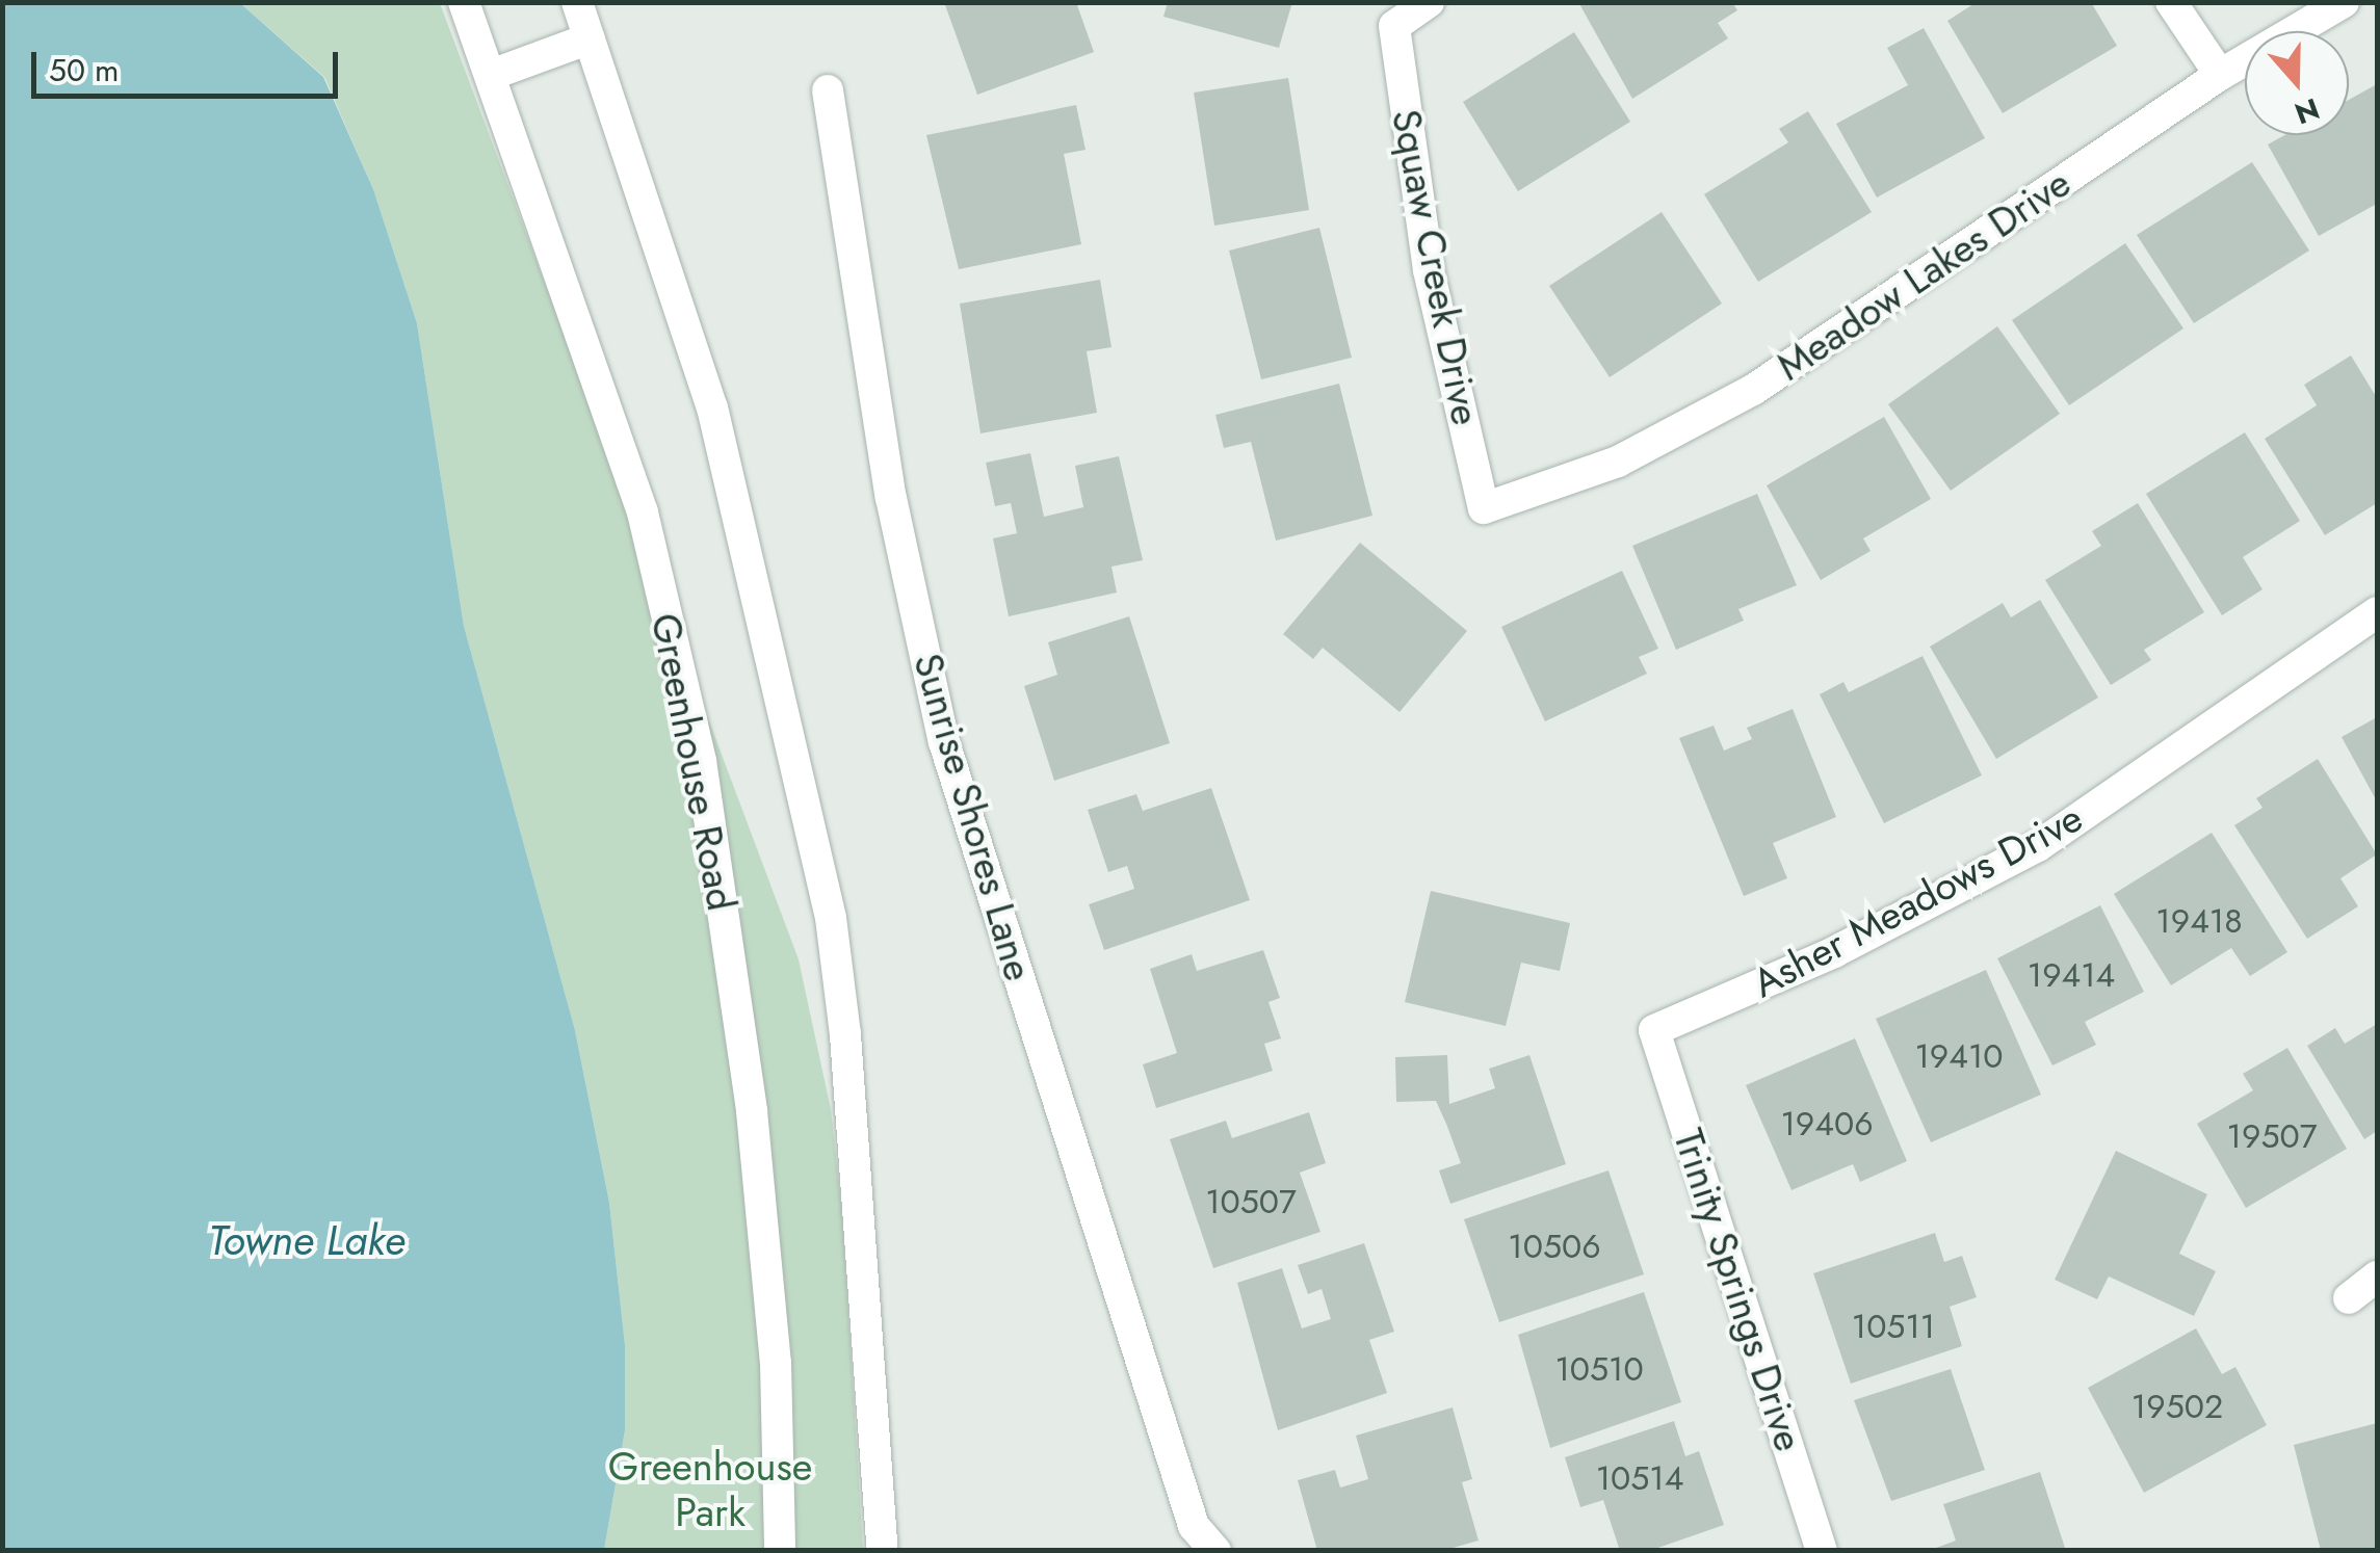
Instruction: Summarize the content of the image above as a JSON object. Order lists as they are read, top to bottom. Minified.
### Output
{"streets":{"street":["Squaw Creek Drive","Meadow Lakes Drive","Greenhouse Road","Sunrise Shores Lane","Asher Meadows Drive","Trinity Springs Drive"]},"crossings":[["Squaw Creek Drive","Meadow Lakes Drive"],["Asher Meadows Drive","Trinity Springs Drive"]],"water":["Towne Lake"],"parks":["Greenhouse Park"],"house_numbers":["19418","19414","19410","19406","19507","10507","10506","10511","10510","19502","10514"],"scale_bar":"50 m","north":"bottom"}
